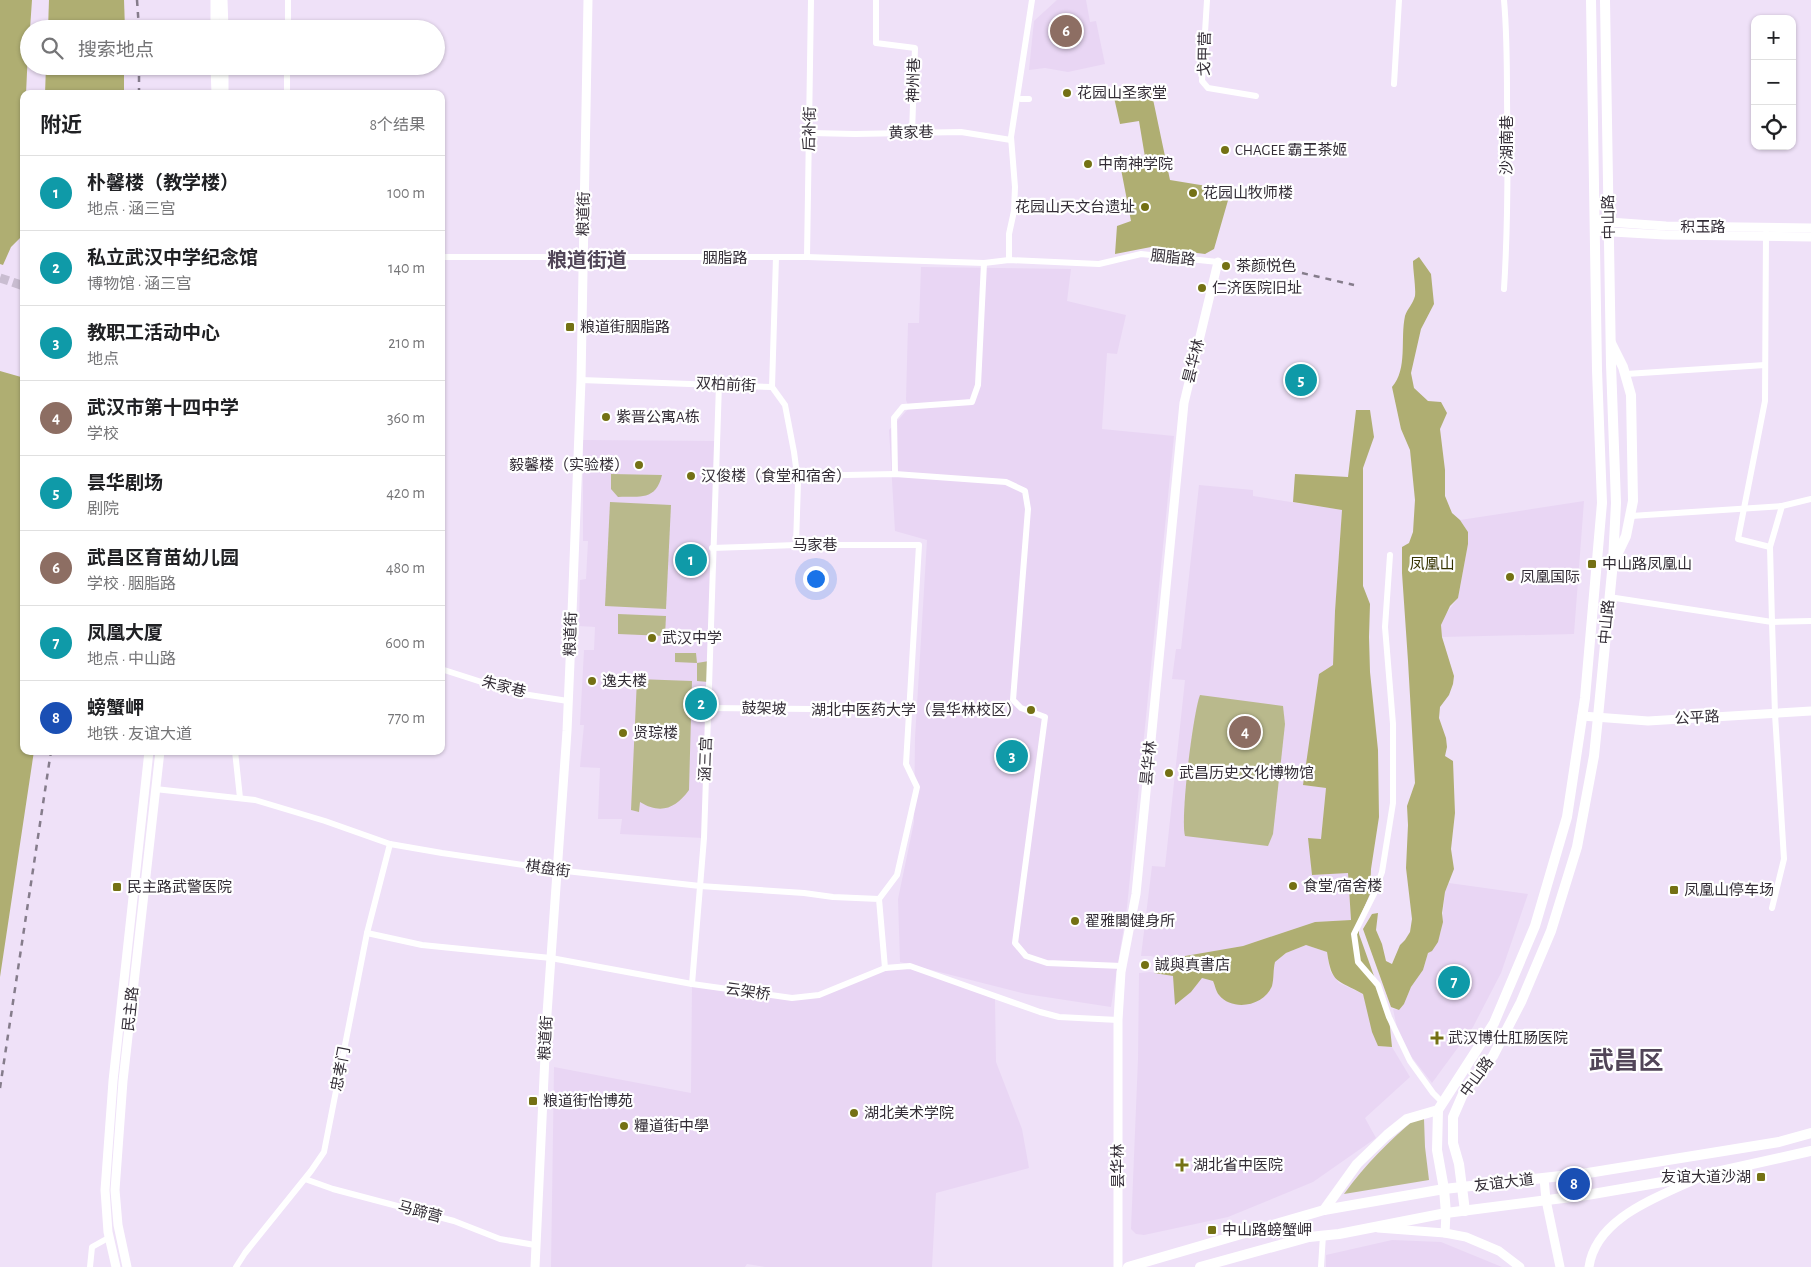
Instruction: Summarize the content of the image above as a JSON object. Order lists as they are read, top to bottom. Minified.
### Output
{"streets":{"main road":["中山路","友谊大道"],"street":["戈甲营","神州巷","后补街","黄家巷","沙湖南巷","粮道街","积玉路","胭脂路","昙华林","双柏前街","马家巷","朱家巷","鼓架坡","公平路","涵三宫","棋盘街","云架桥","民主路","忠孝门","马蹄营"]},"crossings":[["神州巷","黄家巷"],["后补街","黄家巷"],["后补街","胭脂路"],["粮道街","胭脂路"],["粮道街","双柏前街"],["粮道街","朱家巷"],["粮道街","棋盘街"],["粮道街","云架桥"],["粮道街","马蹄营"],["中山路","积玉路"],["中山路","公平路"],["中山路","友谊大道"],["胭脂路","昙华林"],["胭脂路","双柏前街"],["昙华林","云架桥"],["双柏前街","涵三宫"],["马家巷","鼓架坡"],["马家巷","涵三宫"],["鼓架坡","涵三宫"],["涵三宫","棋盘街"],["涵三宫","云架桥"],["棋盘街","民主路"],["棋盘街","忠孝门"],["云架桥","忠孝门"],["忠孝门","马蹄营"]],"districts":["粮道街道","武昌区"],"parks":["凤凰山"],"places":{"other":["花园山圣家堂","CHAGEE 霸王茶姬","中南神学院","花园山牧师楼","花园山天文台遗址","茶颜悦色","仁济医院旧址","紫晋公寓A栋","毅馨楼（实验楼）","汉俊楼（食堂和宿舍）","凤凰国际","武汉中学","逸夫楼","湖北中医药大学（昙华林校区）","贤琮楼","武昌历史文化博物馆","食堂/宿舍楼","翟雅閣健身所","誠與真書店","湖北美术学院","糧道街中學"],"transit":["粮道街胭脂路","中山路凤凰山","民主路武警医院","凤凰山停车场","粮道街怡博苑","友谊大道沙湖","中山路螃蟹岬"],"health":["武汉博仕肛肠医院","湖北省中医院"]},"page":{"pins":["6","5","1","2","4","3","7","8"],"map_buttons":["+","−"],"search":"搜索地点","heading":["附近","8个结果"],"list":[{"mark":"1","name":"朴馨楼（教学楼）","note":"地点 · 涵三宫","value":"100 m"},{"mark":"2","name":"私立武汉中学纪念馆","note":"博物馆 · 涵三宫","value":"140 m"},{"mark":"3","name":"教职工活动中心","note":"地点","value":"210 m"},{"mark":"4","name":"武汉市第十四中学","note":"学校","value":"360 m"},{"mark":"5","name":"昙华剧场","note":"剧院","value":"420 m"},{"mark":"6","name":"武昌区育苗幼儿园","note":"学校 · 胭脂路","value":"480 m"},{"mark":"7","name":"凤凰大厦","note":"地点 · 中山路","value":"600 m"},{"mark":"8","name":"螃蟹岬","note":"地铁 · 友谊大道","value":"770 m"}]}}
